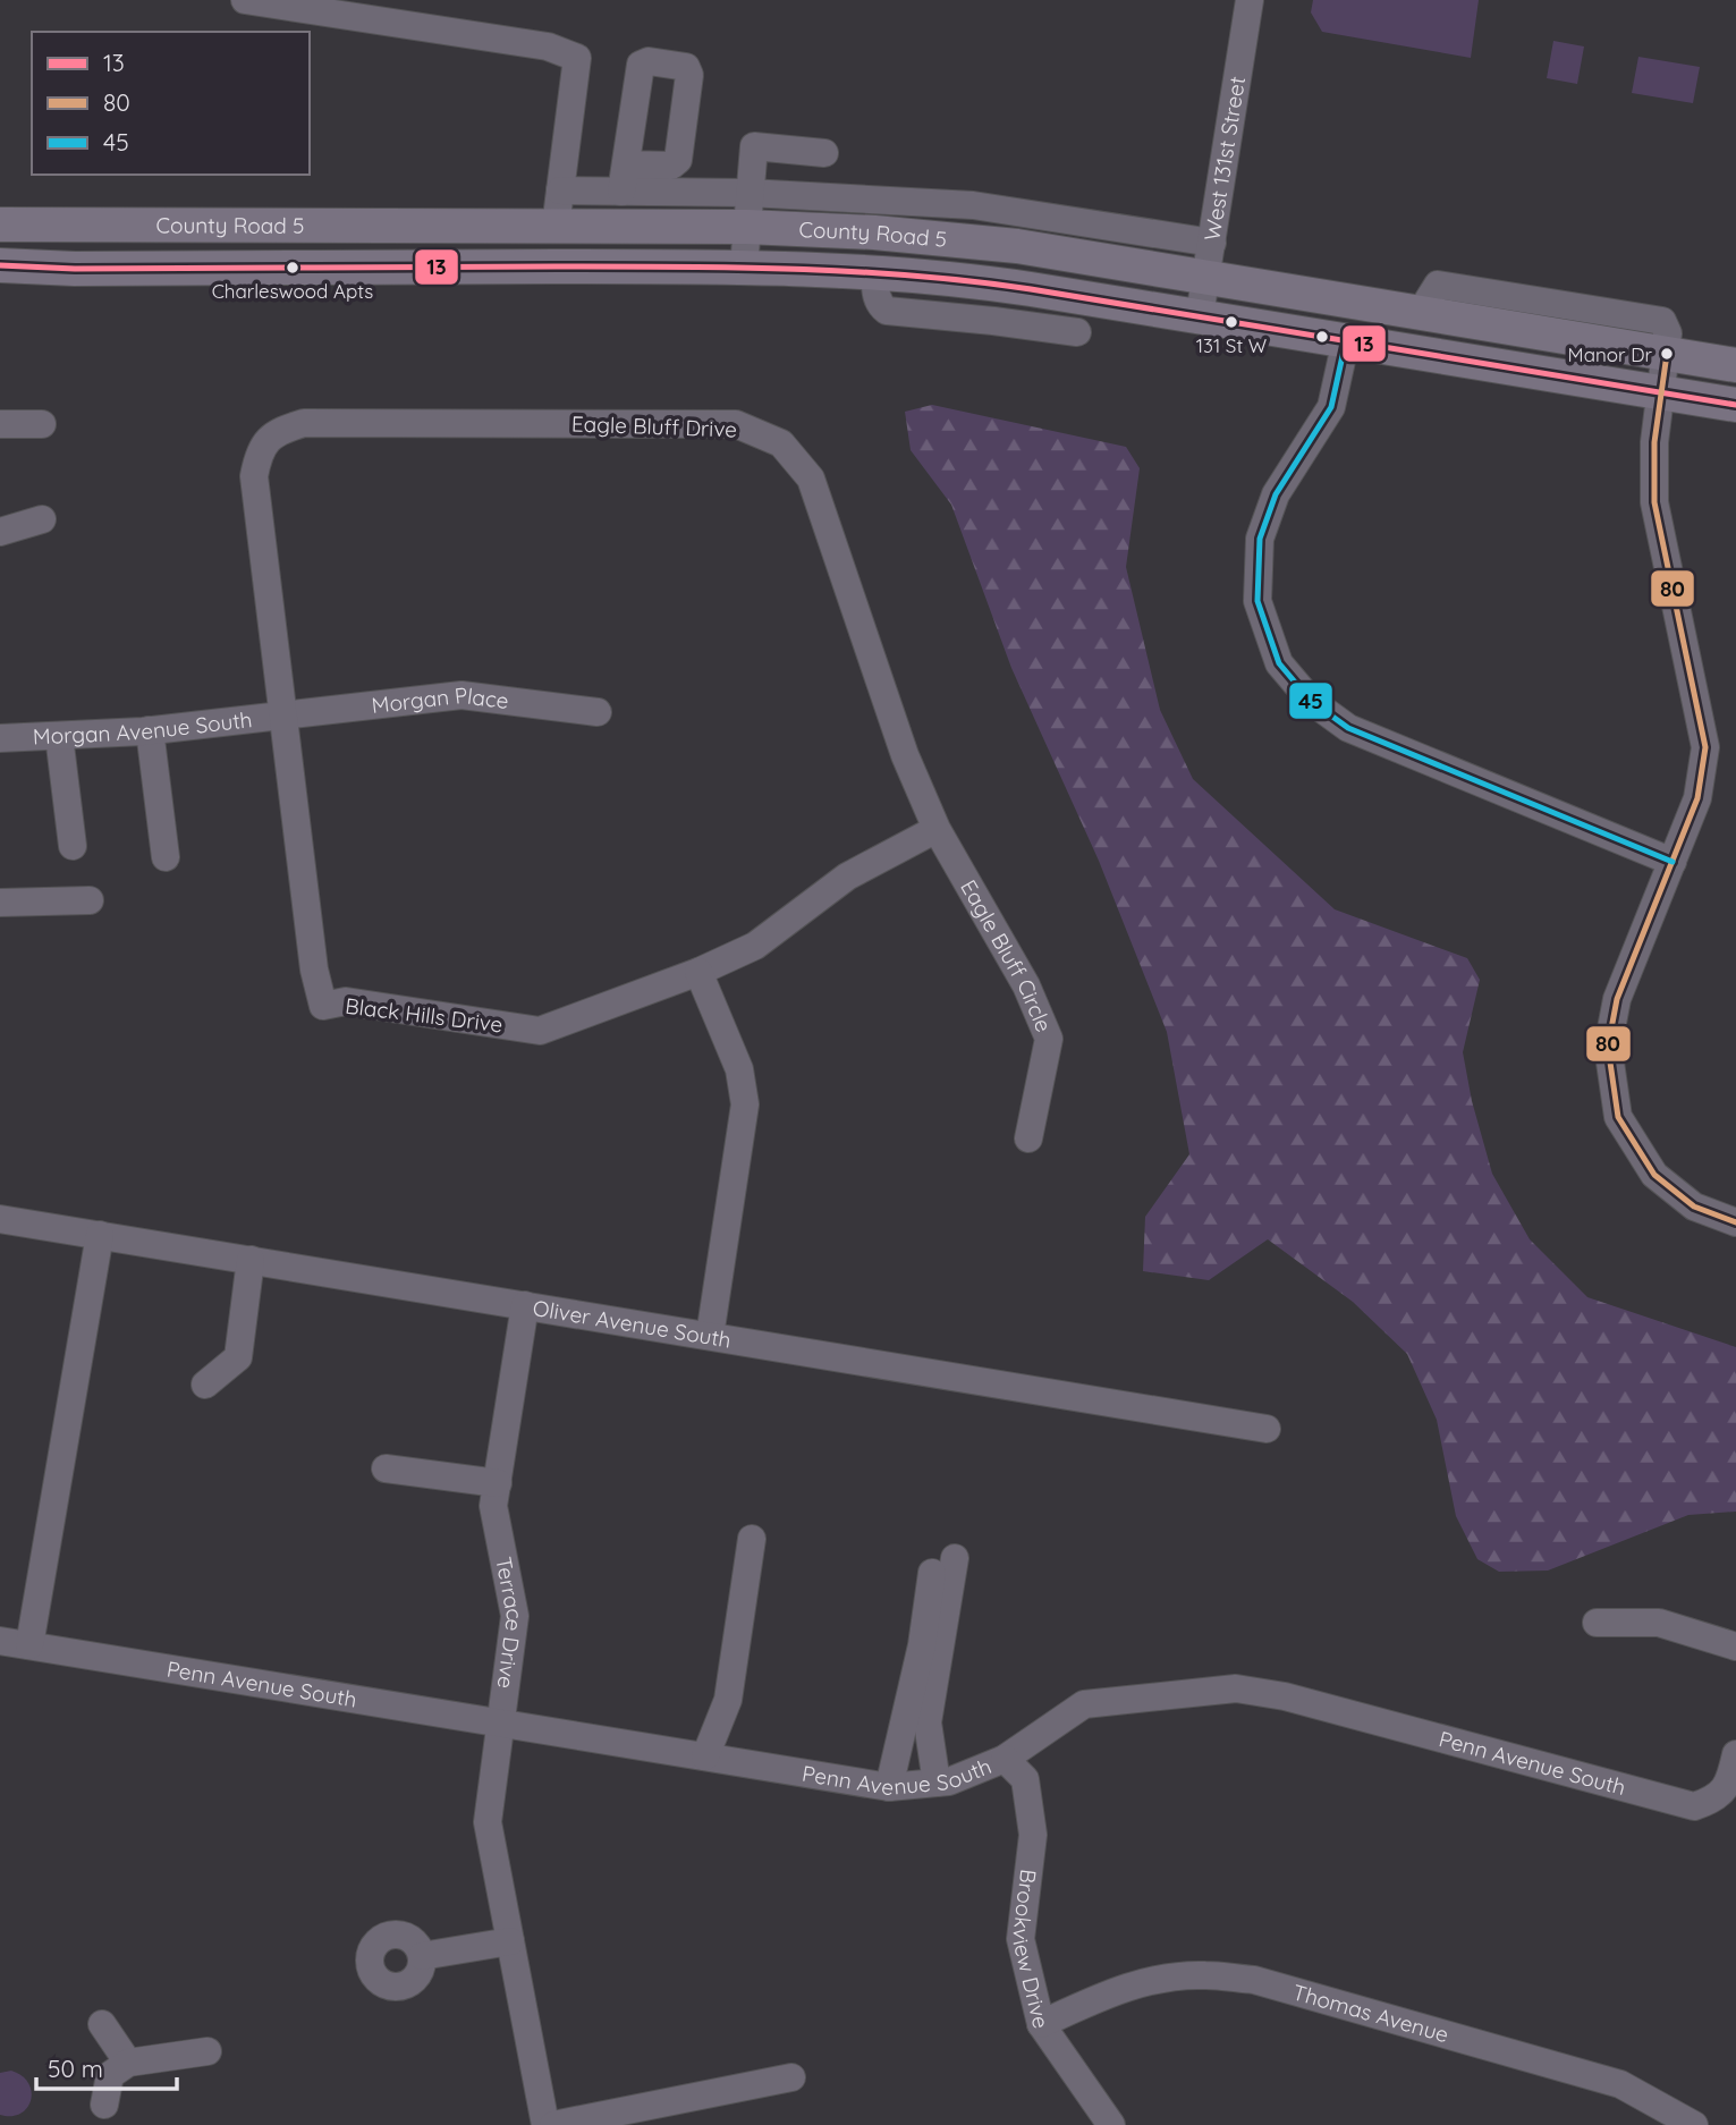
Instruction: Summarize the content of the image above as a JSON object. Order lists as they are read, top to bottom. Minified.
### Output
{"streets":{"main road":["County Road 5"],"street":["West 131st Street","Eagle Bluff Drive","Morgan Place","Morgan Avenue South","Eagle Bluff Circle","Black Hills Drive","Oliver Avenue South","Terrace Drive","Penn Avenue South","Brookview Drive","Thomas Avenue"]},"crossings":[["West 131st Street","County Road 5"],["Eagle Bluff Drive","Eagle Bluff Circle"],["Eagle Bluff Drive","Black Hills Drive"],["Morgan Place","Morgan Avenue South"],["Morgan Place","Black Hills Drive"],["Morgan Avenue South","Black Hills Drive"],["Eagle Bluff Circle","Black Hills Drive"],["Oliver Avenue South","Terrace Drive"],["Terrace Drive","Penn Avenue South"],["Penn Avenue South","Brookview Drive"],["Brookview Drive","Thomas Avenue"]],"places":["Charleswood Apts","131 St W","Manor Dr"],"lines":["transit line 13","transit line 45","transit line 80"],"legend":["13","80","45"],"scale_bar":"50 m"}
